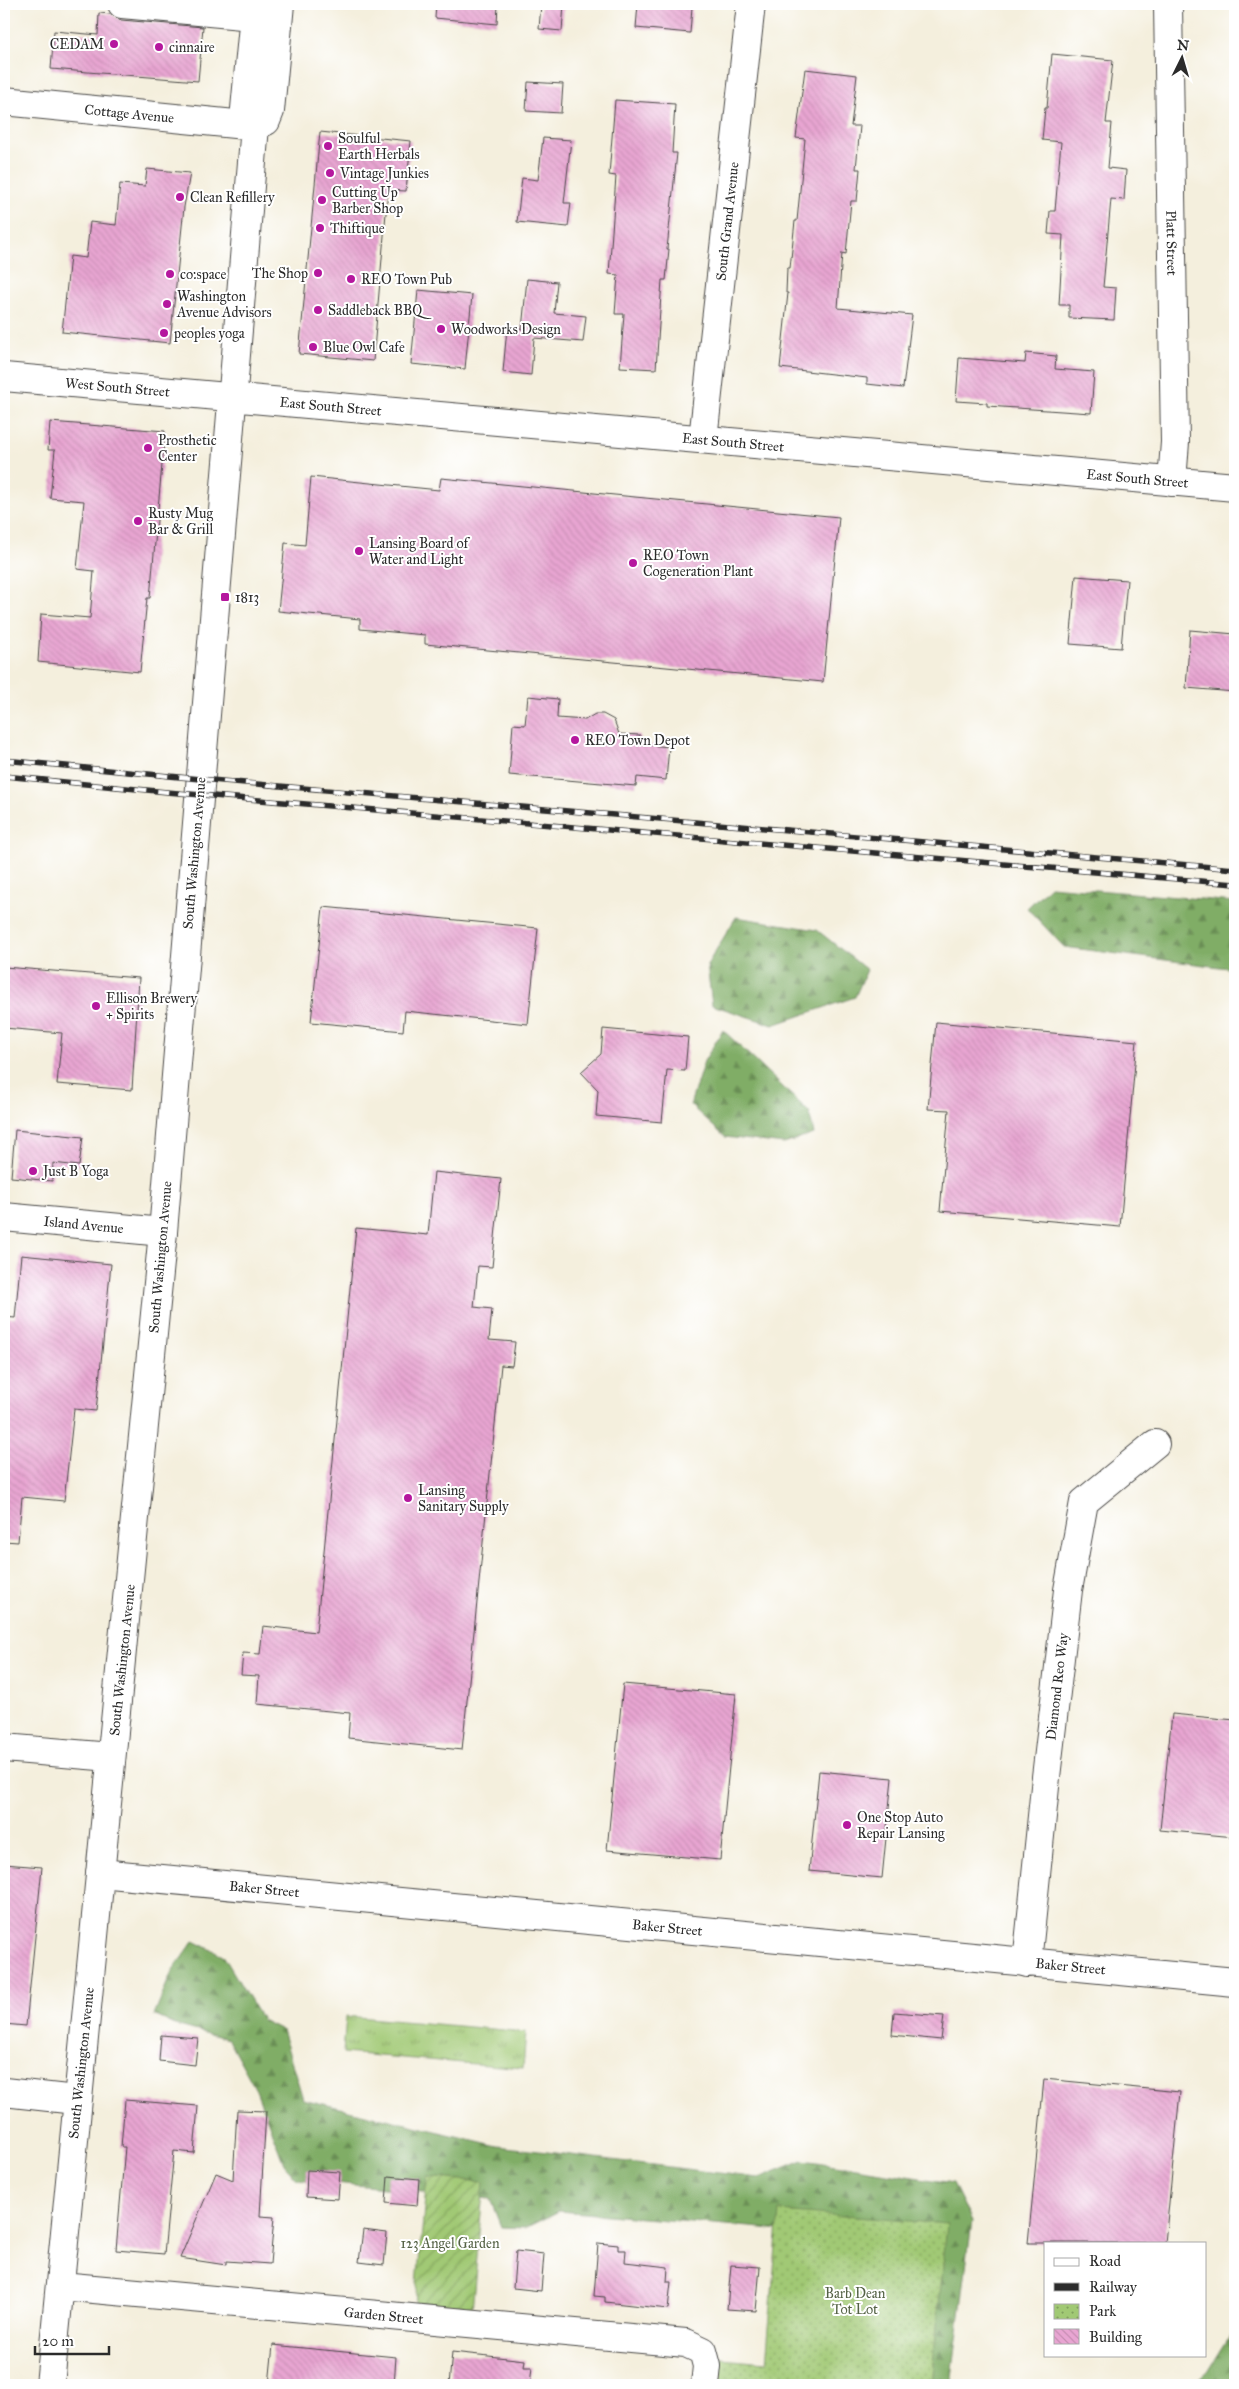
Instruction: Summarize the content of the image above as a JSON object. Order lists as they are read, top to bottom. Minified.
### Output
{"streets":{"street":["Cottage Avenue","South Grand Avenue","Platt Street","West South Street","East South Street","South Washington Avenue","Island Avenue","Diamond Reo Way","Baker Street","Garden Street"]},"crossings":[["Cottage Avenue","South Washington Avenue"],["South Grand Avenue","East South Street"],["Platt Street","East South Street"],["West South Street","East South Street"],["West South Street","South Washington Avenue"],["East South Street","South Washington Avenue"],["South Washington Avenue","Island Avenue"],["South Washington Avenue","Baker Street"],["South Washington Avenue","Garden Street"],["Diamond Reo Way","Baker Street"]],"parks":["123 Angel Garden","Barb Dean Tot Lot"],"places":{"other":["CEDAM","cinnaire","Soulful Earth Herbals","Vintage Junkies","Clean Refillery","Cutting Up Barber Shop","Thiftique","The Shop","co:space","REO Town Pub","Washington Avenue Advisors","Saddleback BBQ","Woodworks Design","peoples yoga","Blue Owl Cafe","Prosthetic Center","Rusty Mug Bar & Grill","Lansing Board of Water and Light","REO Town Cogeneration Plant","REO Town Depot","Ellison Brewery + Spirits","Just B Yoga","Lansing Sanitary Supply","One Stop Auto Repair Lansing"],"transit":["1813"]},"legend":["Road","Railway","Park","Building"],"scale_bar":"20 m","north":"top"}
